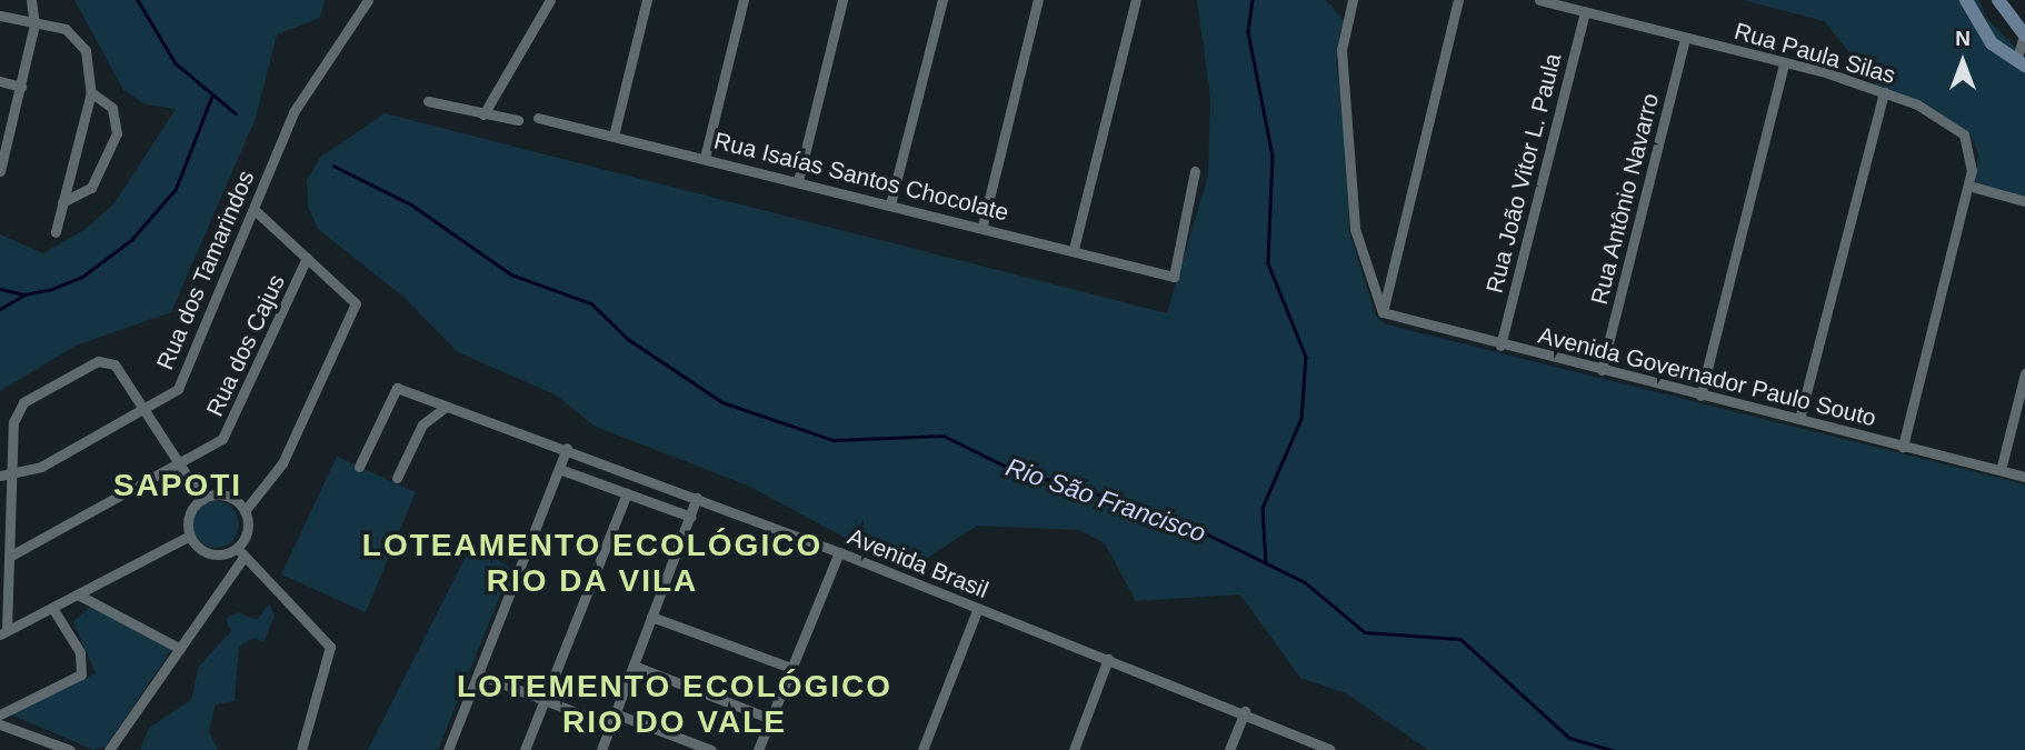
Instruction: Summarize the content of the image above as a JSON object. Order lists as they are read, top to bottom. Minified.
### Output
{"streets":{"street":["Rua Paula Silas","Rua João Vitor L. Paula","Rua Isaías Santos Chocolate","Rua Antônio Navarro","Rua dos Tamarindos","Rua dos Cajus","Avenida Governador Paulo Souto","Avenida Brasil"]},"crossings":[["Rua Paula Silas","Rua João Vitor L. Paula"],["Rua Paula Silas","Rua Antônio Navarro"],["Rua Paula Silas","Avenida Governador Paulo Souto"],["Rua João Vitor L. Paula","Avenida Governador Paulo Souto"],["Rua Antônio Navarro","Avenida Governador Paulo Souto"]],"districts":["SAPOTI","LOTEAMENTO ECOLÓGICO RIO DA VILA","LOTEMENTO ECOLÓGICO RIO DO VALE"],"water":["Rio São Francisco"],"north":"top"}
